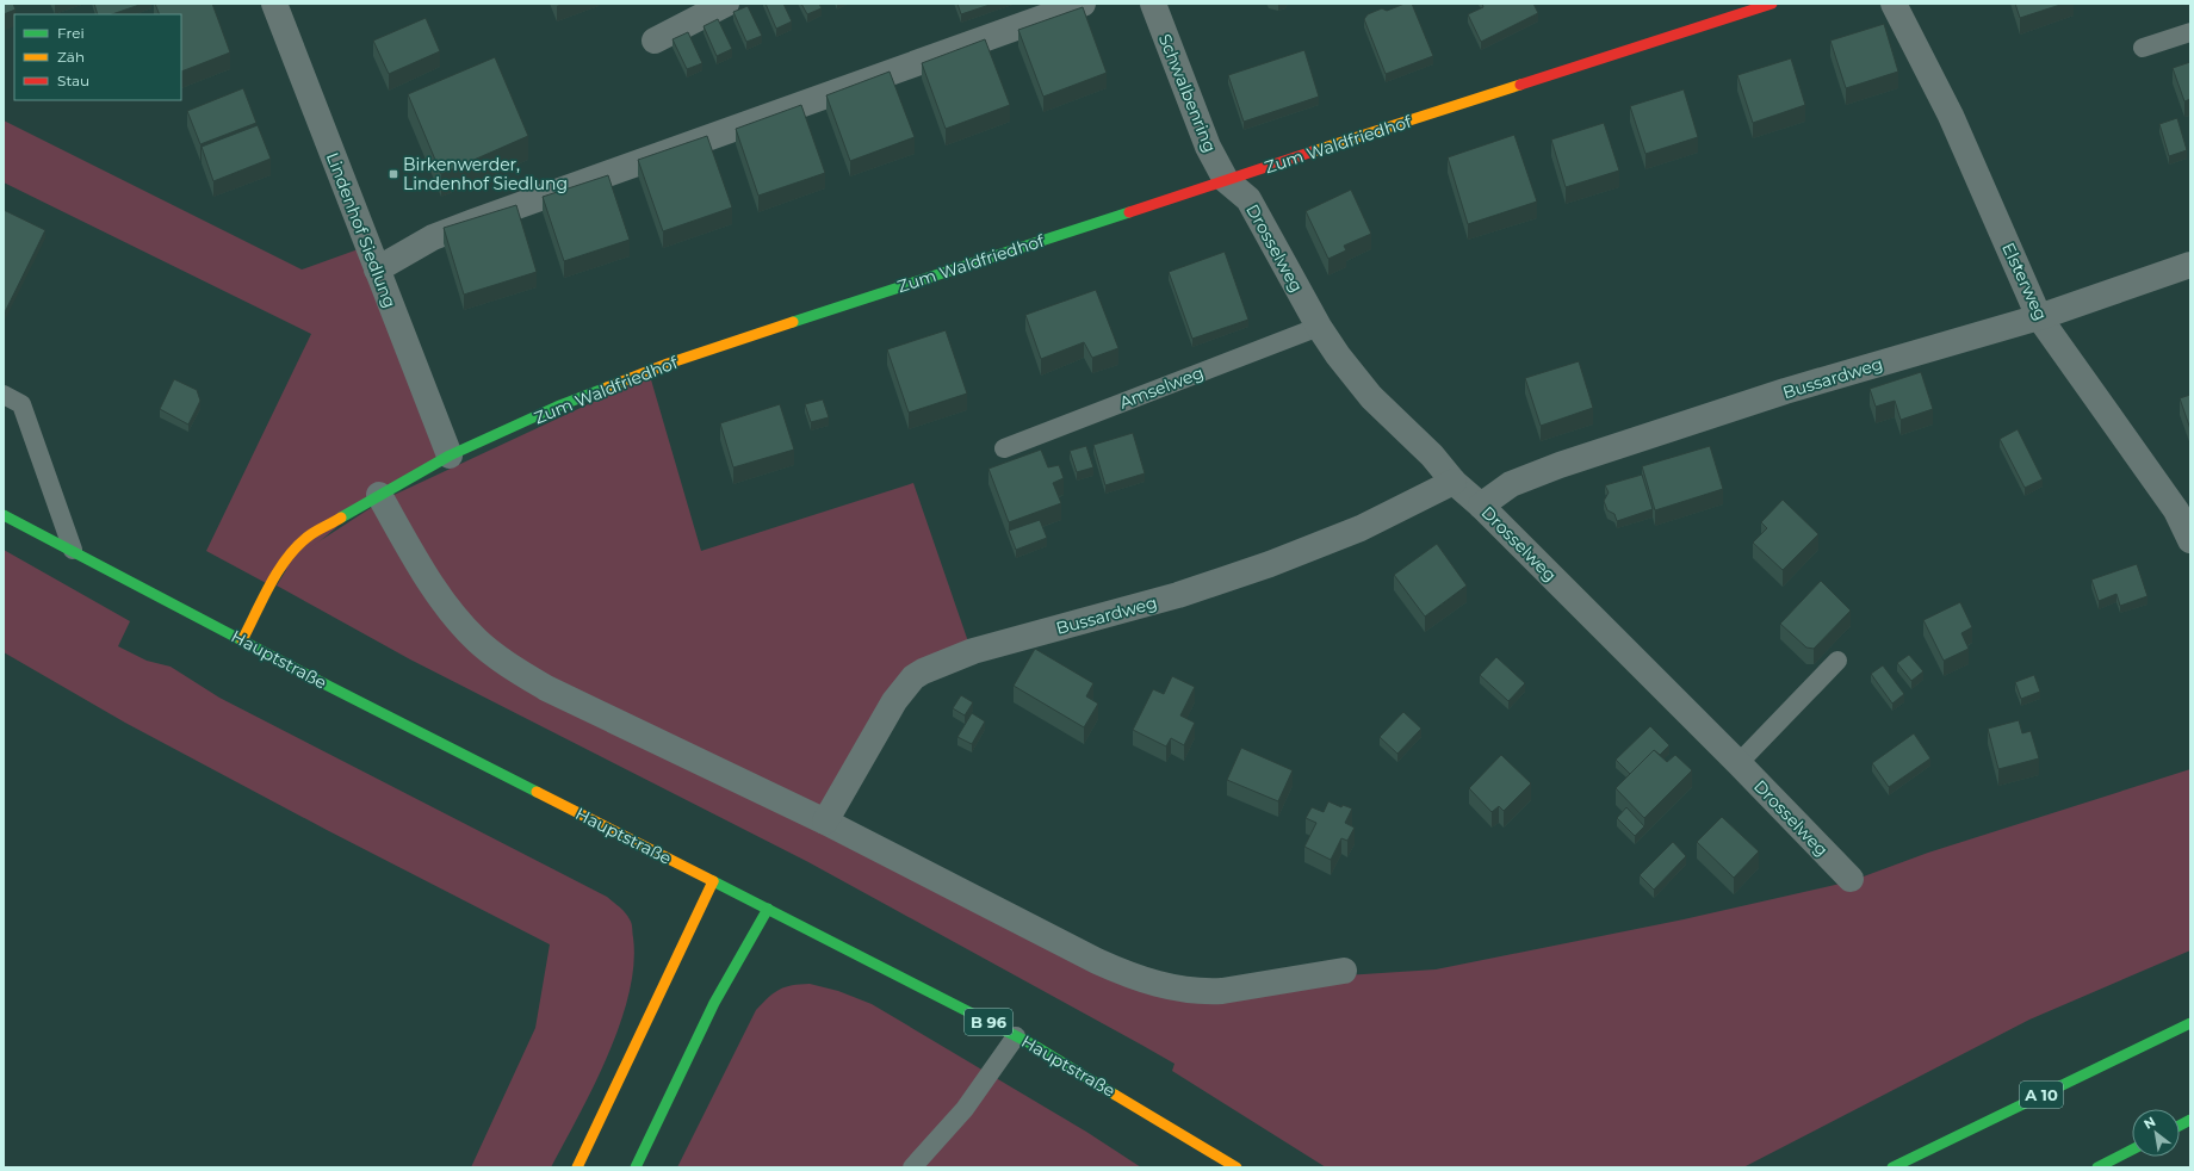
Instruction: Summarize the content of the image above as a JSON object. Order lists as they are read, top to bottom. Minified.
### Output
{"streets":{"main road":["Zum Waldfriedhof","Hauptstraße","B 96","A 10"],"street":["Schwalbenring","Lindenhof Siedlung","Drosselweg","Elsterweg","Bussardweg"],"lane":["Amselweg"]},"crossings":[["Schwalbenring","Zum Waldfriedhof"],["Schwalbenring","Drosselweg"],["Zum Waldfriedhof","Lindenhof Siedlung"],["Zum Waldfriedhof","Drosselweg"],["Zum Waldfriedhof","Hauptstraße"],["Drosselweg","Bussardweg"],["Drosselweg","Amselweg"],["Elsterweg","Bussardweg"]],"places":{"transit":["Birkenwerder, Lindenhof Siedlung"]},"legend":["Frei","Zäh","Stau"],"north":"top left"}
